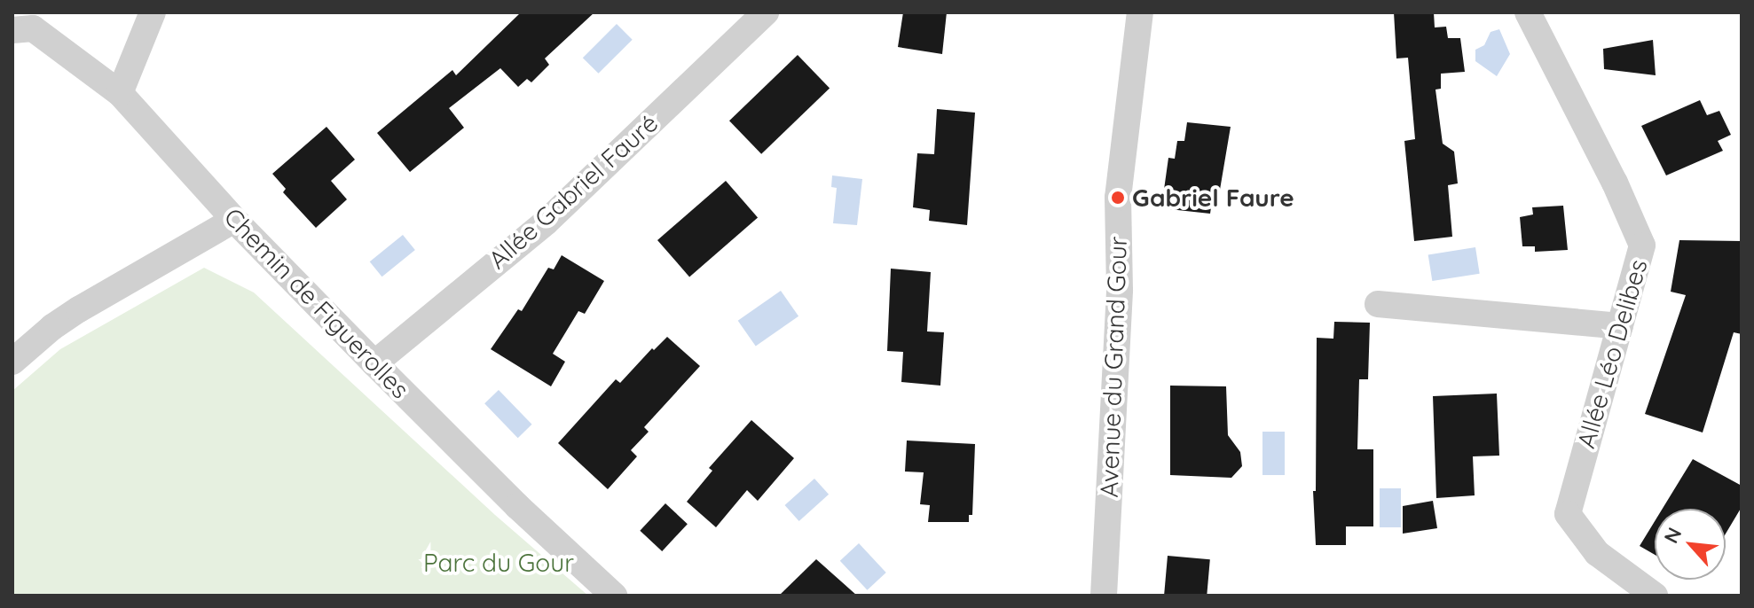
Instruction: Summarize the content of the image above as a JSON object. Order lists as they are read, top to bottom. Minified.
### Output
{"streets":{"street":["Allée Gabriel Fauré","Chemin de Figuerolles","Allée Léo Delibes","Avenue du Grand Gour"]},"crossings":[["Allée Gabriel Fauré","Chemin de Figuerolles"]],"parks":["Parc du Gour"],"places":["Gabriel Faure"],"north":"top left"}
